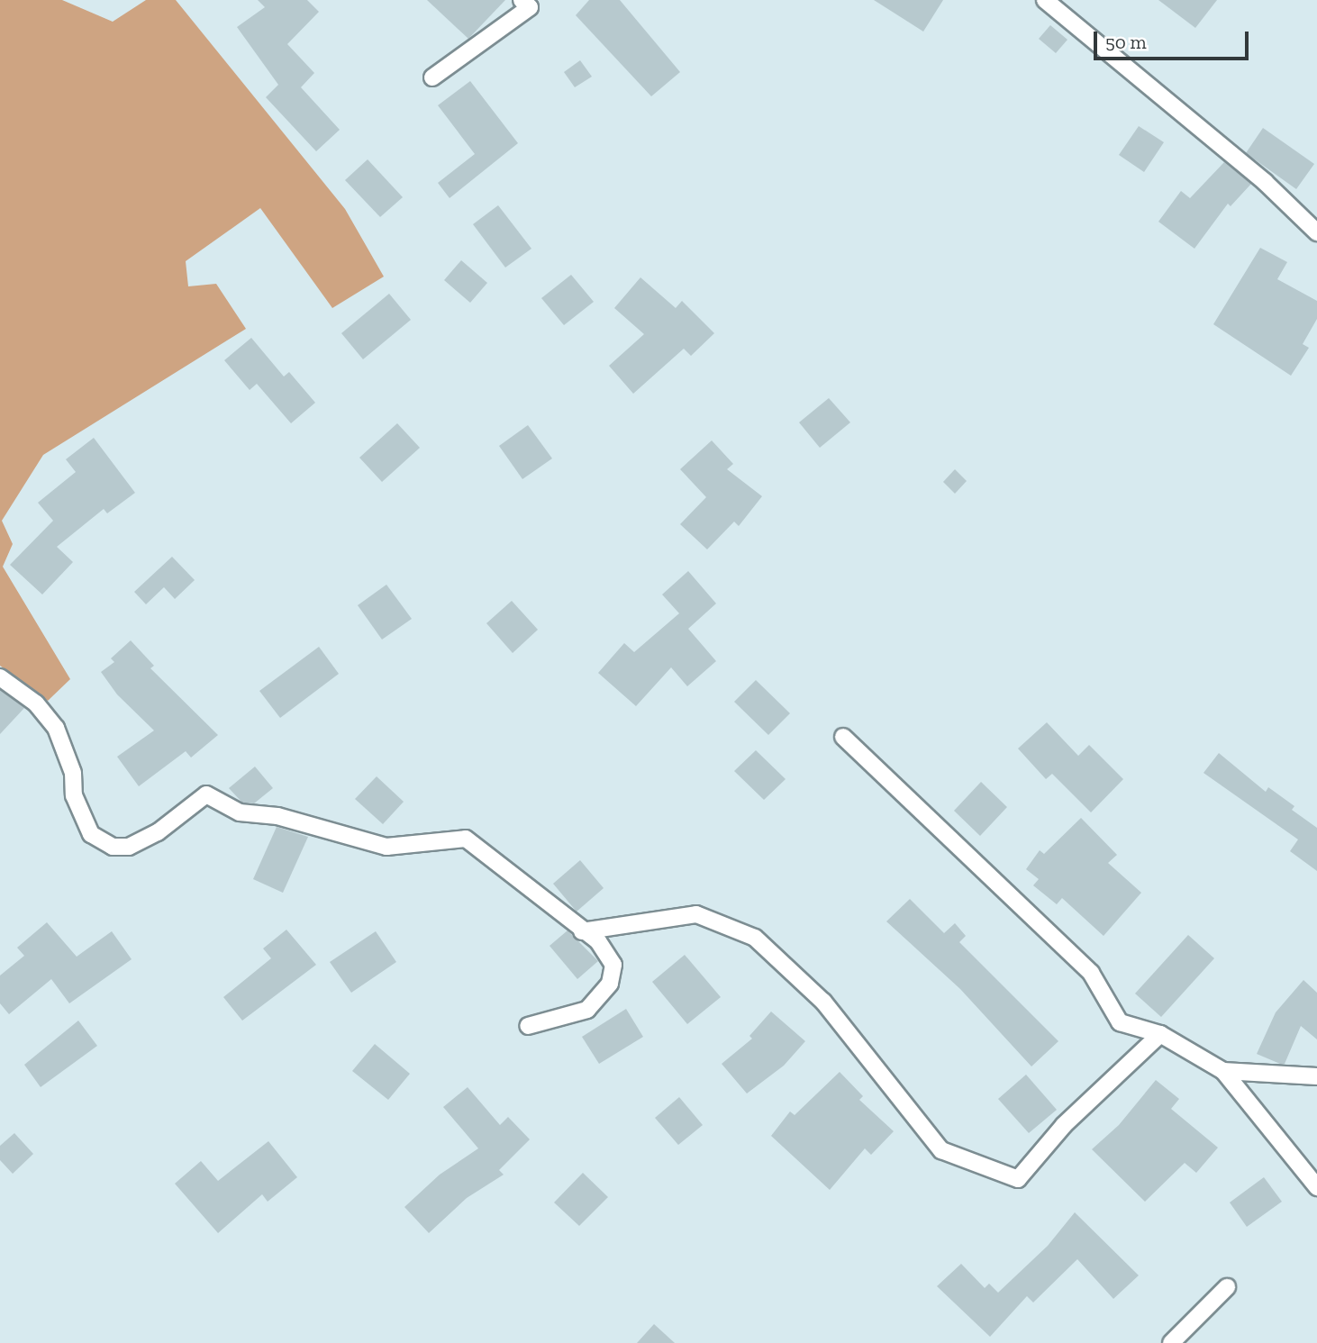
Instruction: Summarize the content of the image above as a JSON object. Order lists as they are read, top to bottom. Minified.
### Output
{"scale_bar":"50 m"}
